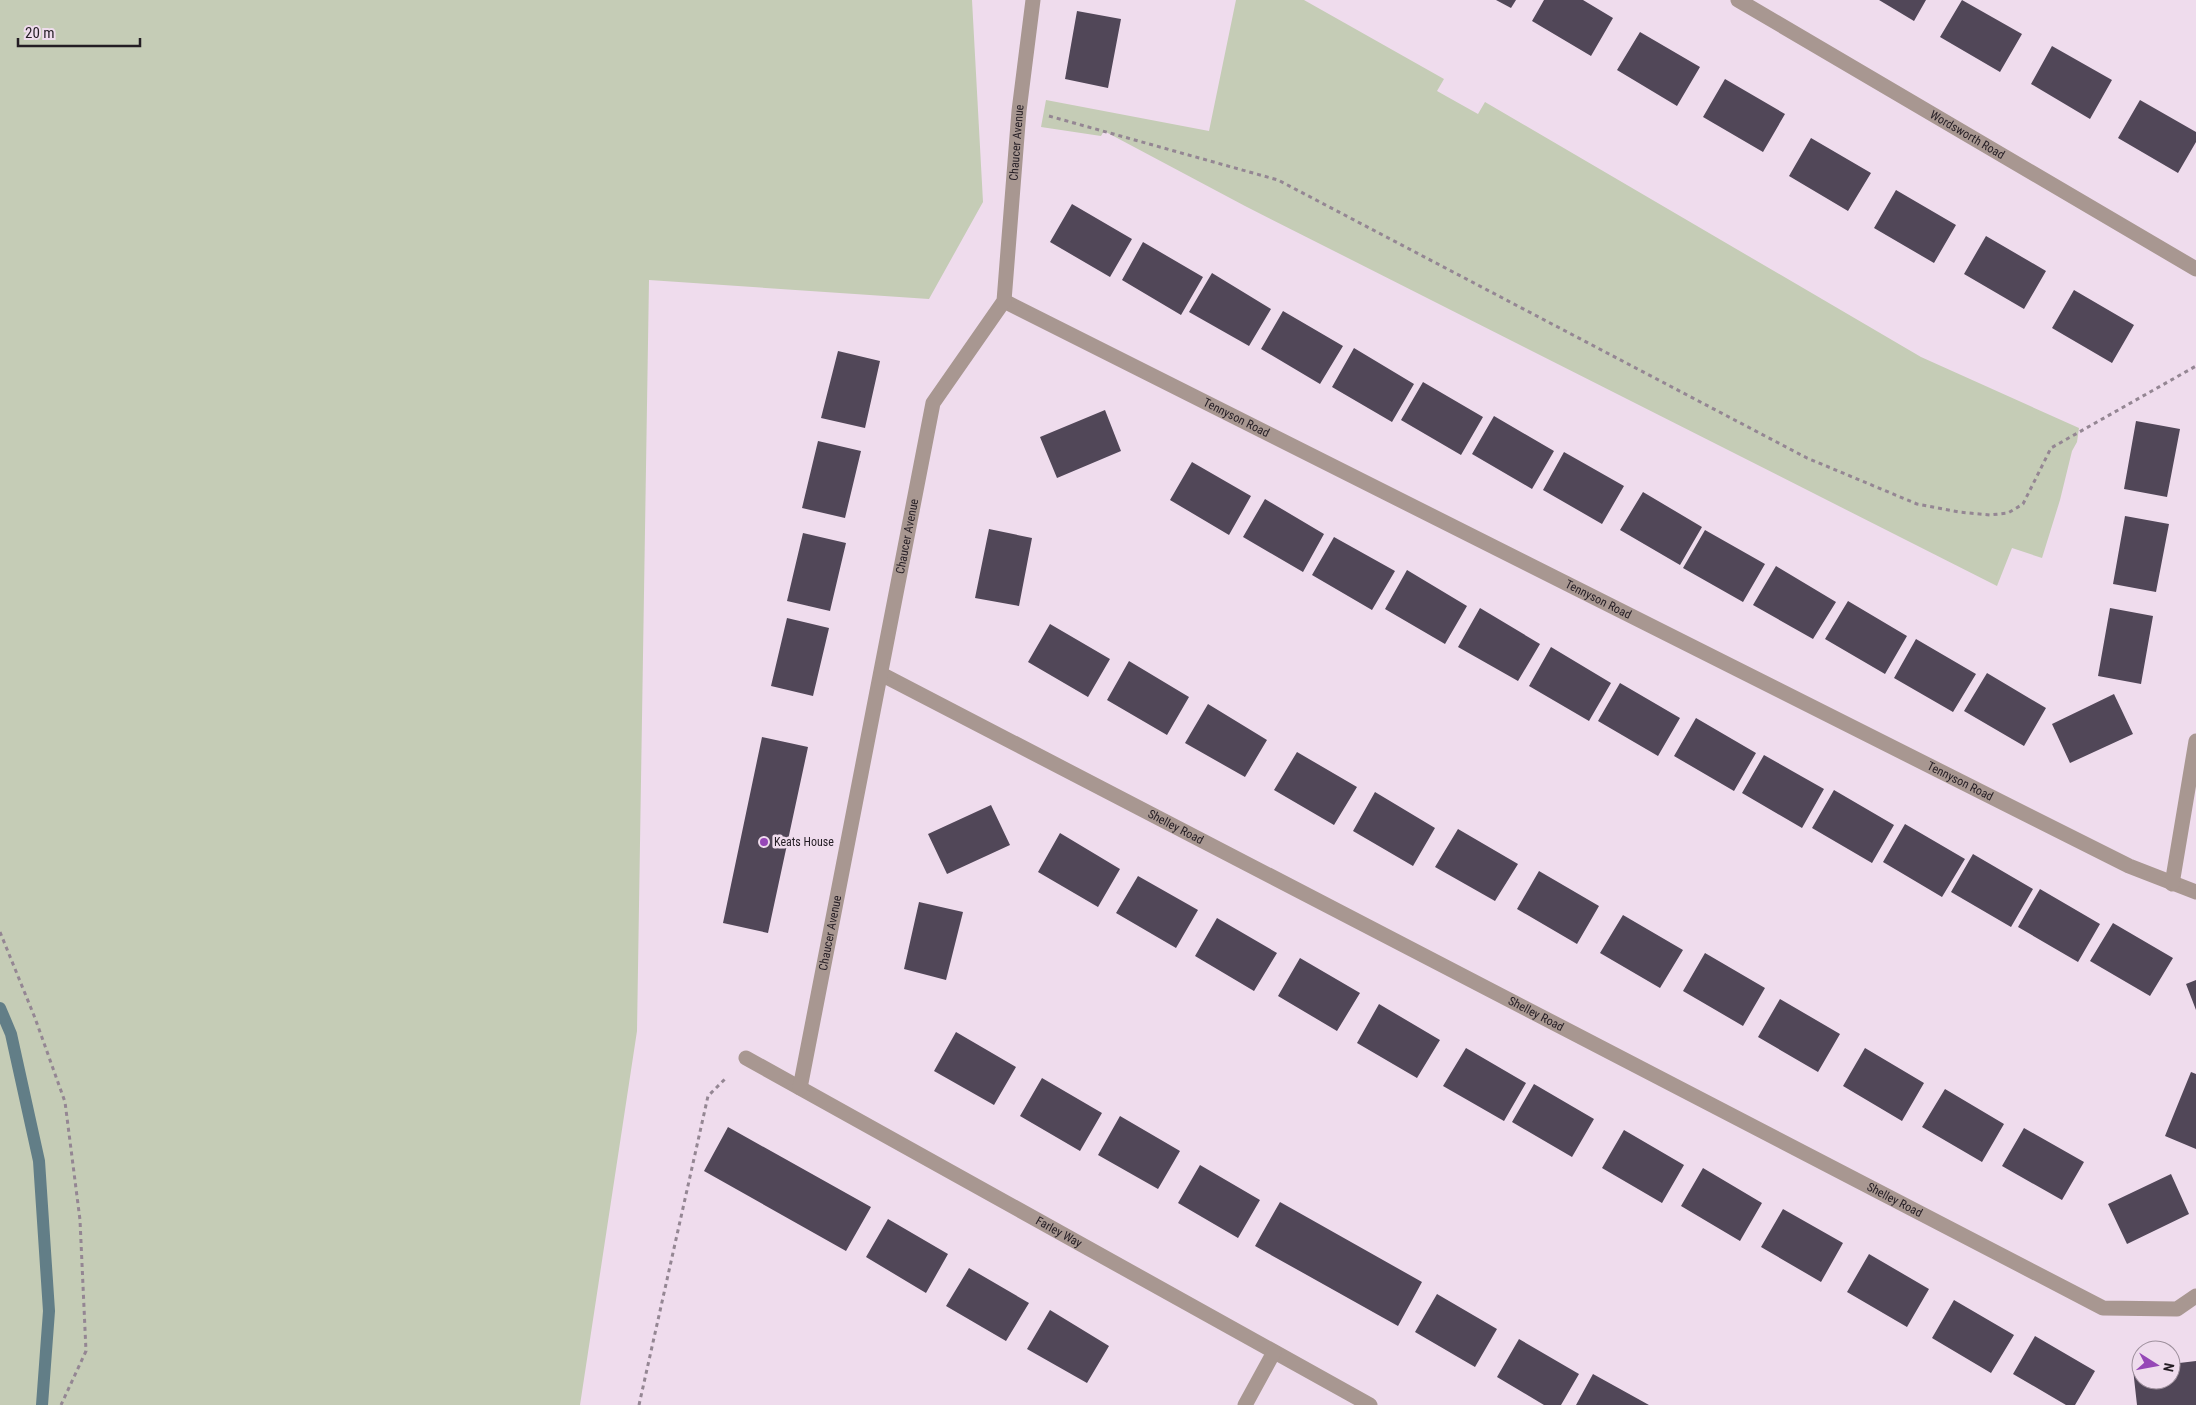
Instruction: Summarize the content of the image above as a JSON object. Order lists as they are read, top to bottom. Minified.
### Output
{"streets":{"street":["Wordsworth Road","Chaucer Avenue","Tennyson Road","Shelley Road","Farley Way"]},"crossings":[["Chaucer Avenue","Tennyson Road"],["Chaucer Avenue","Shelley Road"],["Chaucer Avenue","Farley Way"]],"places":["Keats House"],"scale_bar":"20 m","north":"right"}
